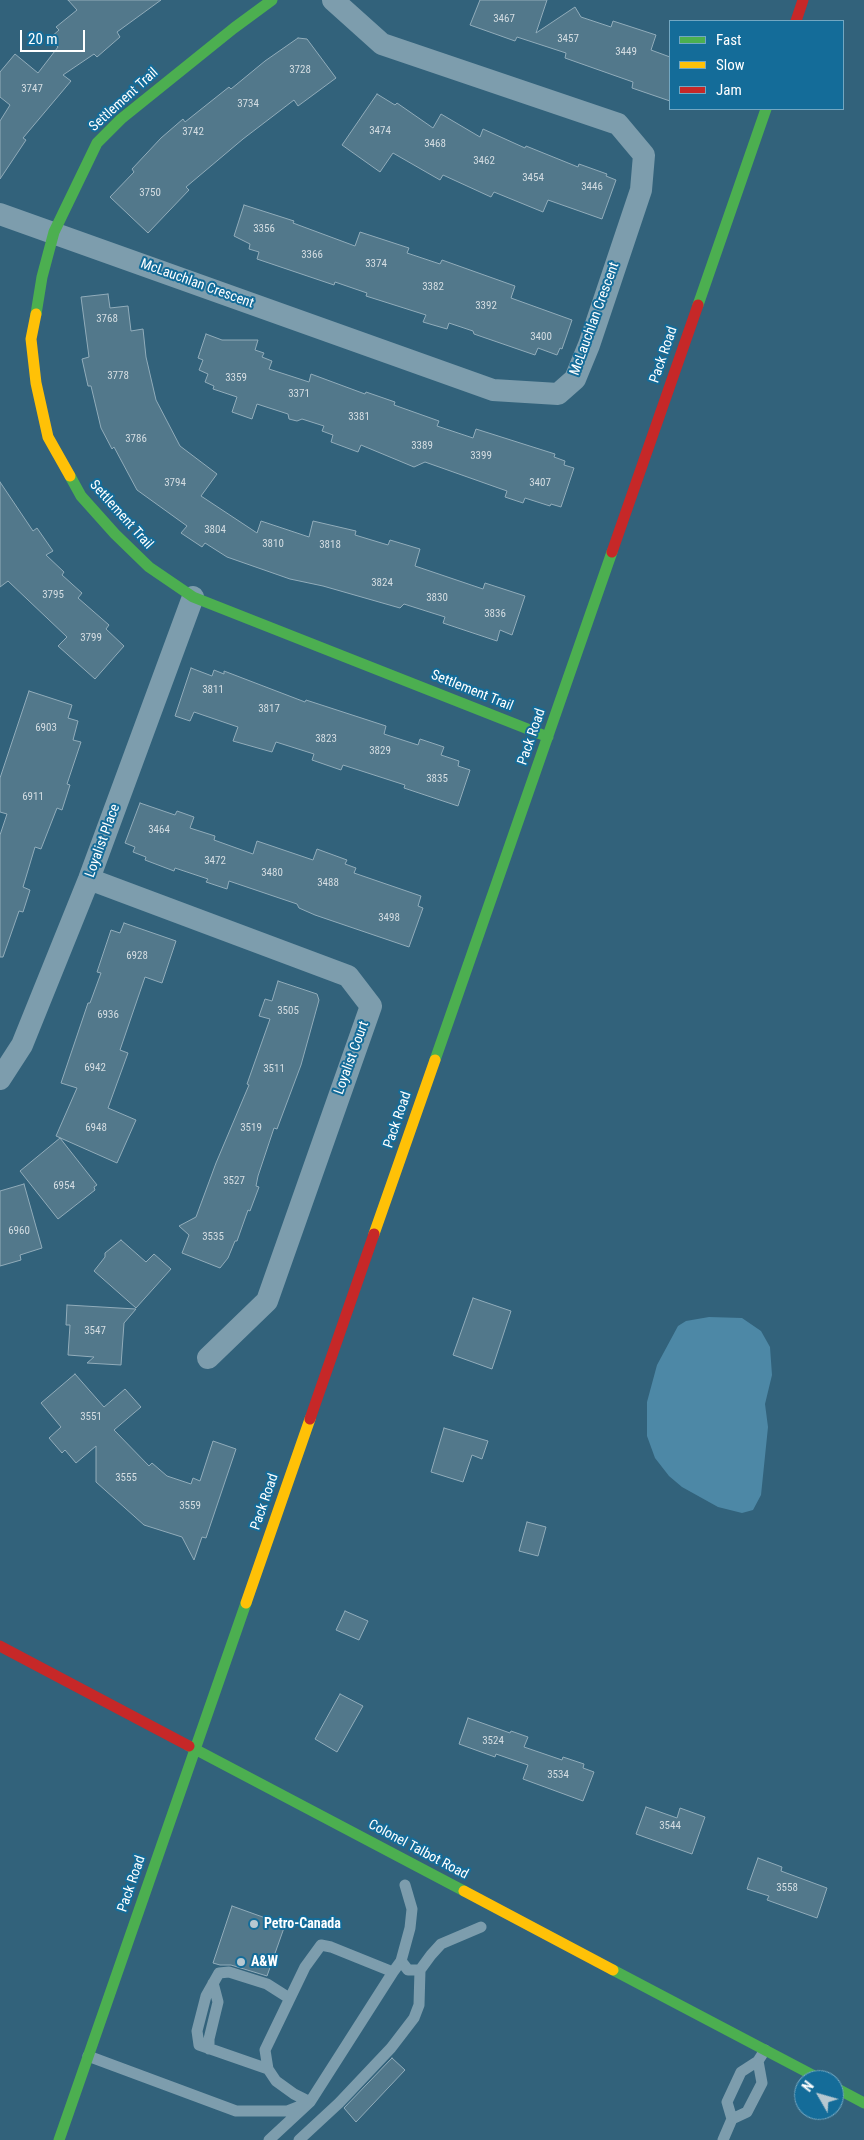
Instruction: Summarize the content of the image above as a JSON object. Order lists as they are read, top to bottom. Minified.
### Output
{"streets":{"street":["Settlement Trail","McLauchlan Crescent","Pack Road","Loyalist Place","Loyalist Court","Colonel Talbot Road"]},"crossings":[["Settlement Trail","McLauchlan Crescent"],["Settlement Trail","Pack Road"],["Settlement Trail","Loyalist Place"],["Pack Road","Colonel Talbot Road"],["Loyalist Place","Loyalist Court"]],"places":["Petro-Canada","A&W"],"house_numbers":["3467","3457","3449","3728","3747","3734","3474","3742","3468","3462","3454","3446","3750","3356","3366","3374","3382","3392","3768","3400","3778","3359","3371","3381","3786","3389","3399","3794","3407","3804","3810","3818","3824","3795","3830","3836","3799","3811","3817","6903","3823","3829","3835","6911","3464","3472","3480","3488","3498","6928","3505","6936","6942","3511","6948","3519","3527","6954","6960","3535","3547","3551","3555","3559","3524","3534","3544","3558"],"legend":["Fast","Slow","Jam"],"scale_bar":"20 m","north":"top left"}
